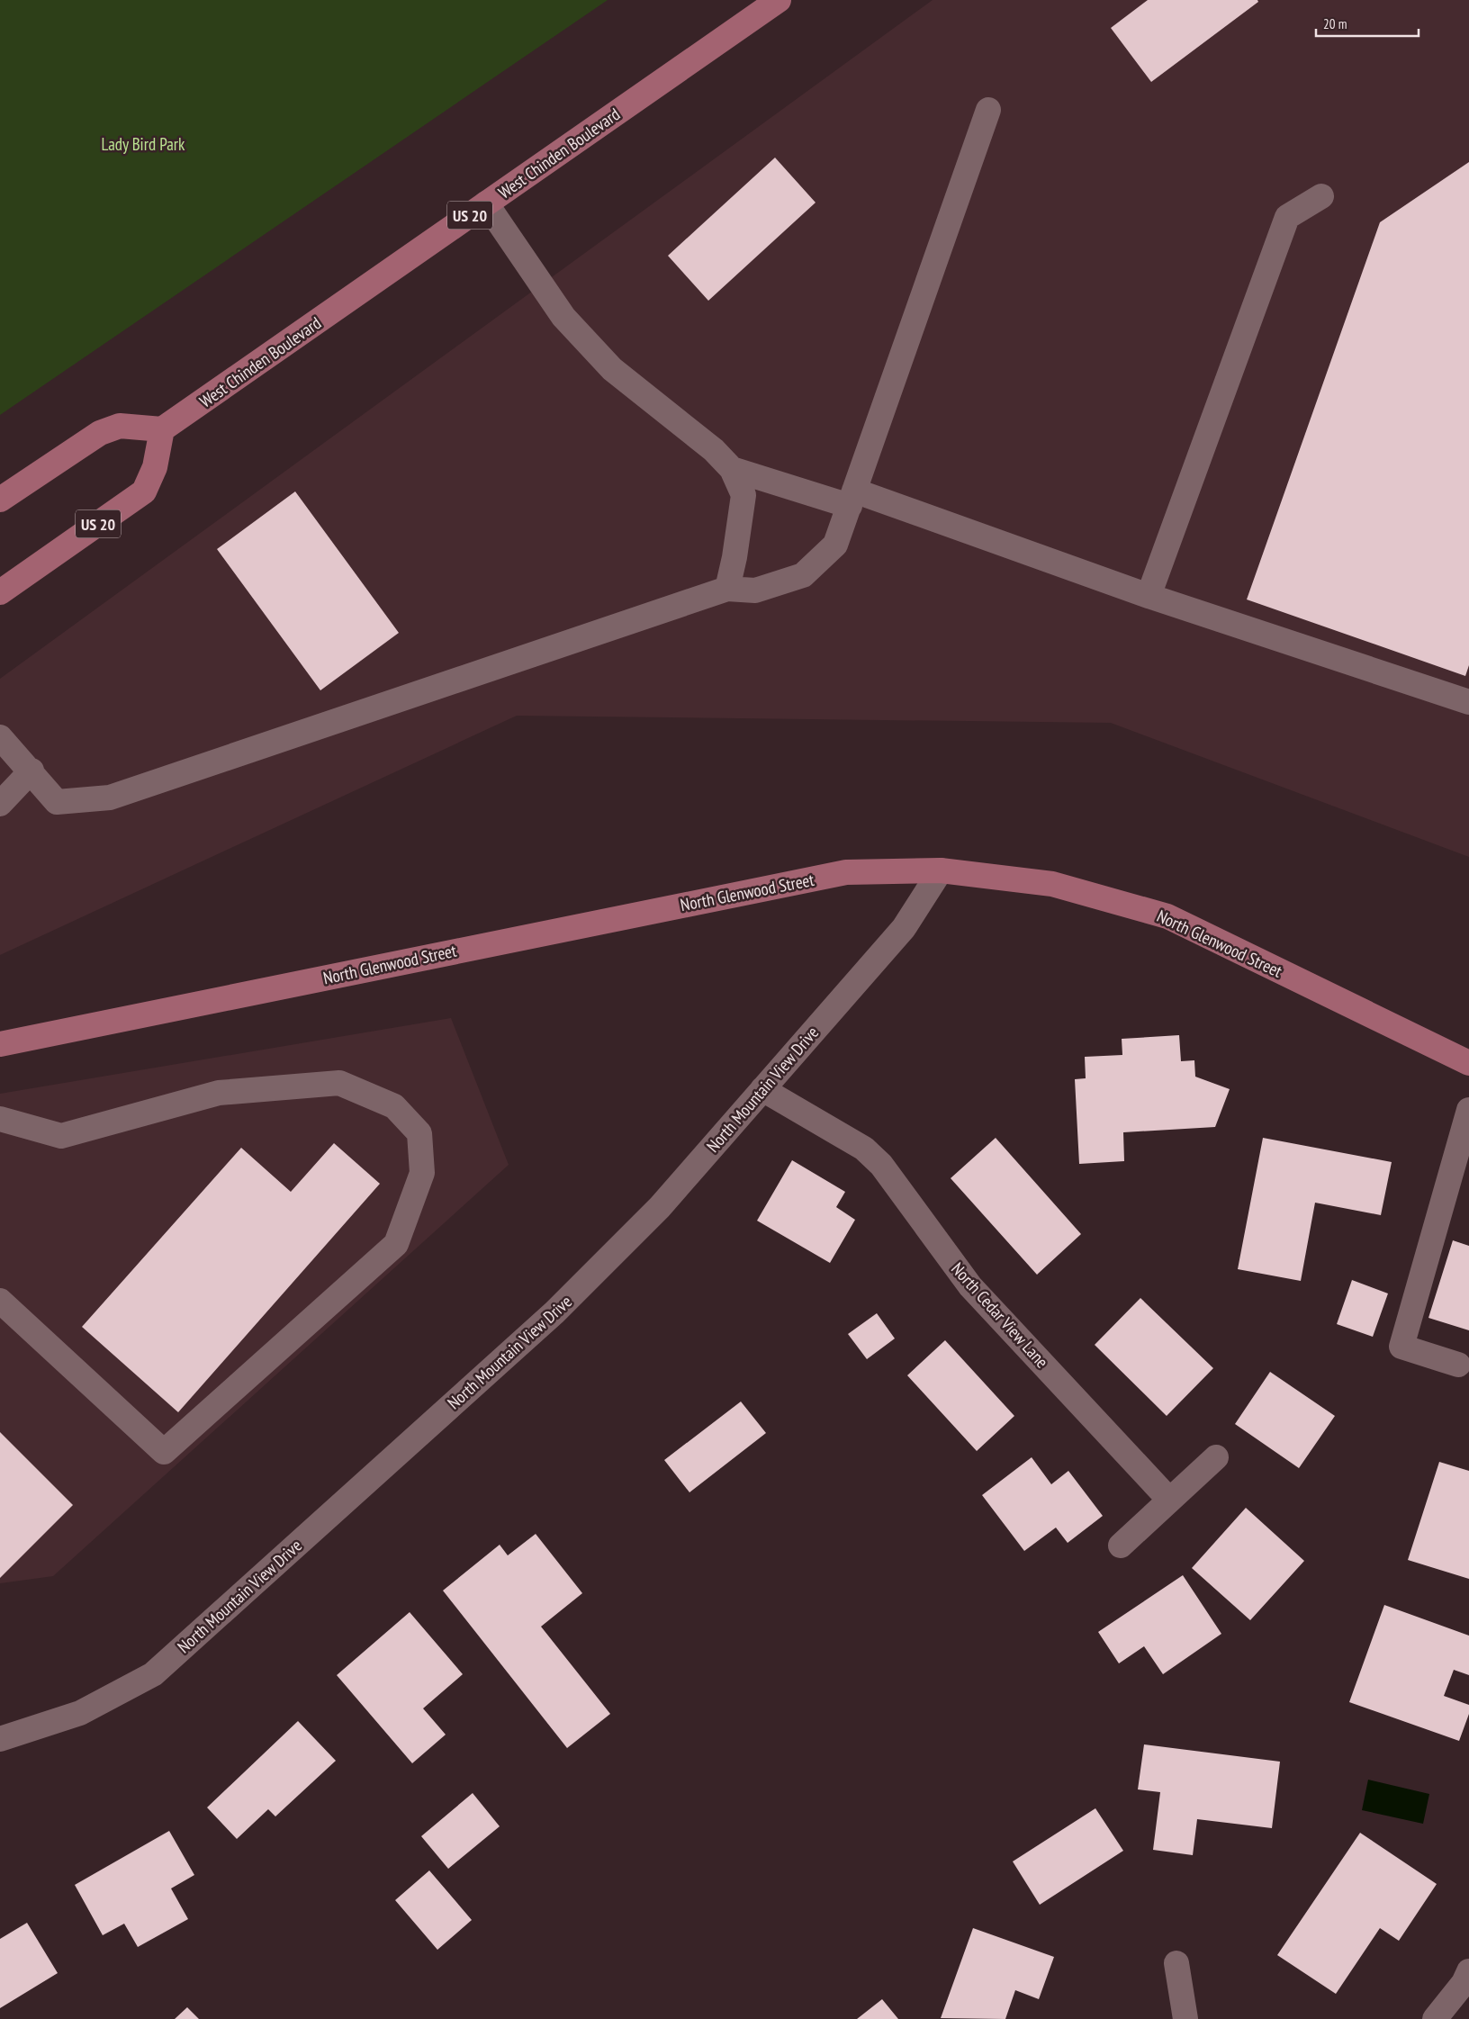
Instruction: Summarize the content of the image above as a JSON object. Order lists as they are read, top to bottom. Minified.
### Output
{"streets":{"main road":["West Chinden Boulevard","US 20","North Glenwood Street"],"street":["North Mountain View Drive","North Cedar View Lane"]},"crossings":[["West Chinden Boulevard","US 20"],["North Glenwood Street","North Mountain View Drive"],["North Mountain View Drive","North Cedar View Lane"]],"parks":["Lady Bird Park"],"scale_bar":"20 m"}
